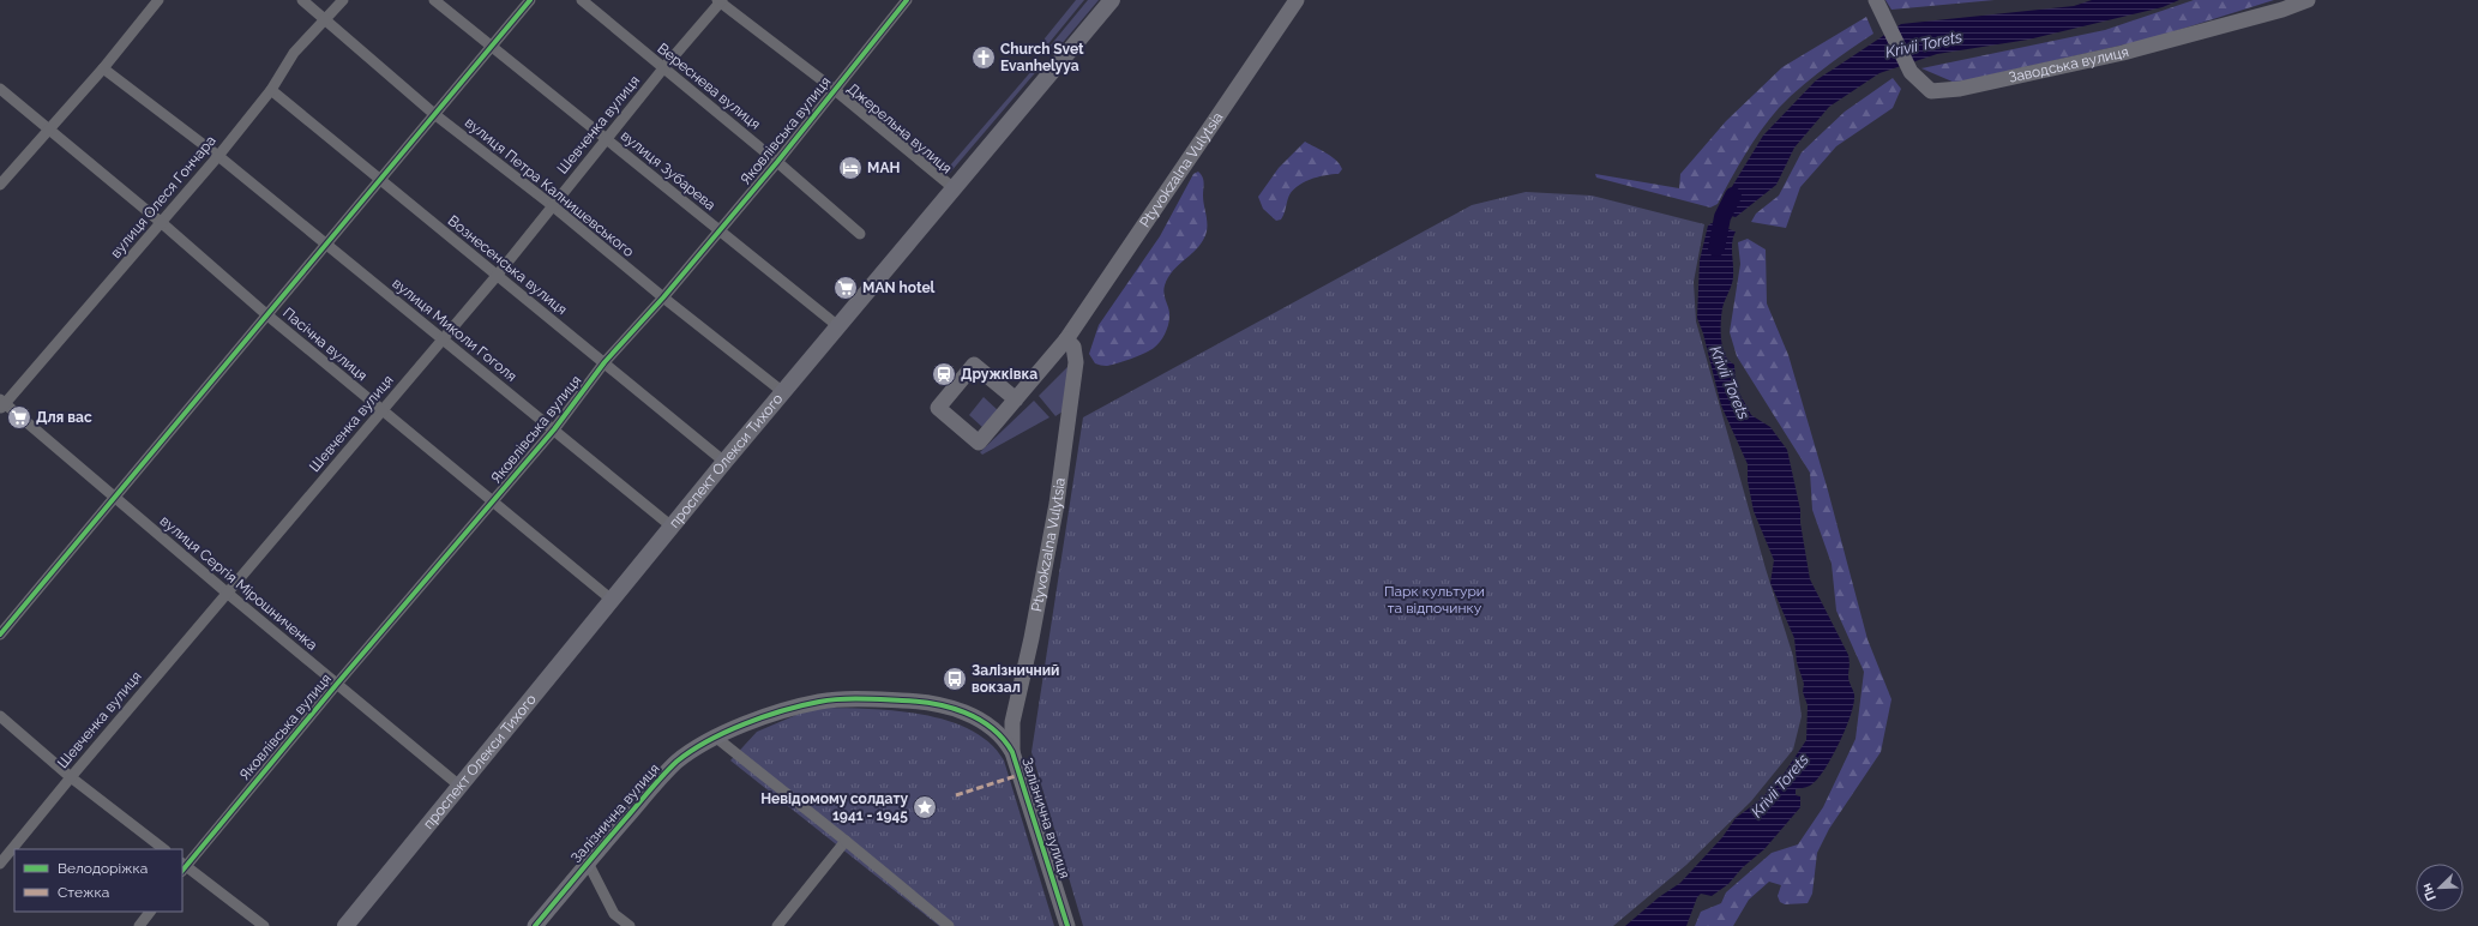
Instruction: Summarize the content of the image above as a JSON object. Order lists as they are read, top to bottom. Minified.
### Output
{"streets":{"main road":["проспект Олекси Тихого"],"street":["Заводська вулиця","Вереснева вулиця","Шевченка вулиця","Джерельна вулиця","Яковлівська вулиця","вулиця Зубарева","Ptyvokzalna Vulytsia","вулиця Петра Калнишевського","вулиця Олеся Гончара","Вознесенська вулиця","вулиця Миколи Гоголя","Пасічна вулиця","вулиця Сергія Мірошниченка","Залізнична вулиця"]},"crossings":[["Вереснева вулиця","Шевченка вулиця"],["Вереснева вулиця","Яковлівська вулиця"],["Шевченка вулиця","Джерельна вулиця"],["Шевченка вулиця","вулиця Зубарева"],["Шевченка вулиця","вулиця Петра Калнишевського"],["Шевченка вулиця","Вознесенська вулиця"],["Шевченка вулиця","вулиця Миколи Гоголя"],["Шевченка вулиця","Пасічна вулиця"],["Шевченка вулиця","вулиця Сергія Мірошниченка"],["Джерельна вулиця","Яковлівська вулиця"],["Джерельна вулиця","проспект Олекси Тихого"],["Яковлівська вулиця","вулиця Зубарева"],["Яковлівська вулиця","вулиця Петра Калнишевського"],["Яковлівська вулиця","Вознесенська вулиця"],["Яковлівська вулиця","вулиця Миколи Гоголя"],["Яковлівська вулиця","Пасічна вулиця"],["Яковлівська вулиця","вулиця Сергія Мірошниченка"],["вулиця Зубарева","проспект Олекси Тихого"],["Ptyvokzalna Vulytsia","Залізнична вулиця"],["вулиця Петра Калнишевського","вулиця Олеся Гончара"],["вулиця Петра Калнишевського","проспект Олекси Тихого"],["вулиця Олеся Гончара","Вознесенська вулиця"],["вулиця Олеся Гончара","вулиця Миколи Гоголя"],["вулиця Олеся Гончара","Пасічна вулиця"],["вулиця Олеся Гончара","вулиця Сергія Мірошниченка"],["Вознесенська вулиця","проспект Олекси Тихого"],["вулиця Миколи Гоголя","проспект Олекси Тихого"],["Пасічна вулиця","проспект Олекси Тихого"],["проспект Олекси Тихого","вулиця Сергія Мірошниченка"]],"water":["Krivii Torets"],"parks":["Парк культури та відпочинку"],"places":{"church":["Church Svet Evanhelyya"],"hotel":["МАН"],"supermarket":["MAN hotel","Для вас"],"station":["Дружківка"],"bus stop":["Залізничний вокзал"],"place":["Невідомому солдату 1941 - 1945"]},"legend":["Велодоріжка","Стежка"],"north":"bottom left"}
